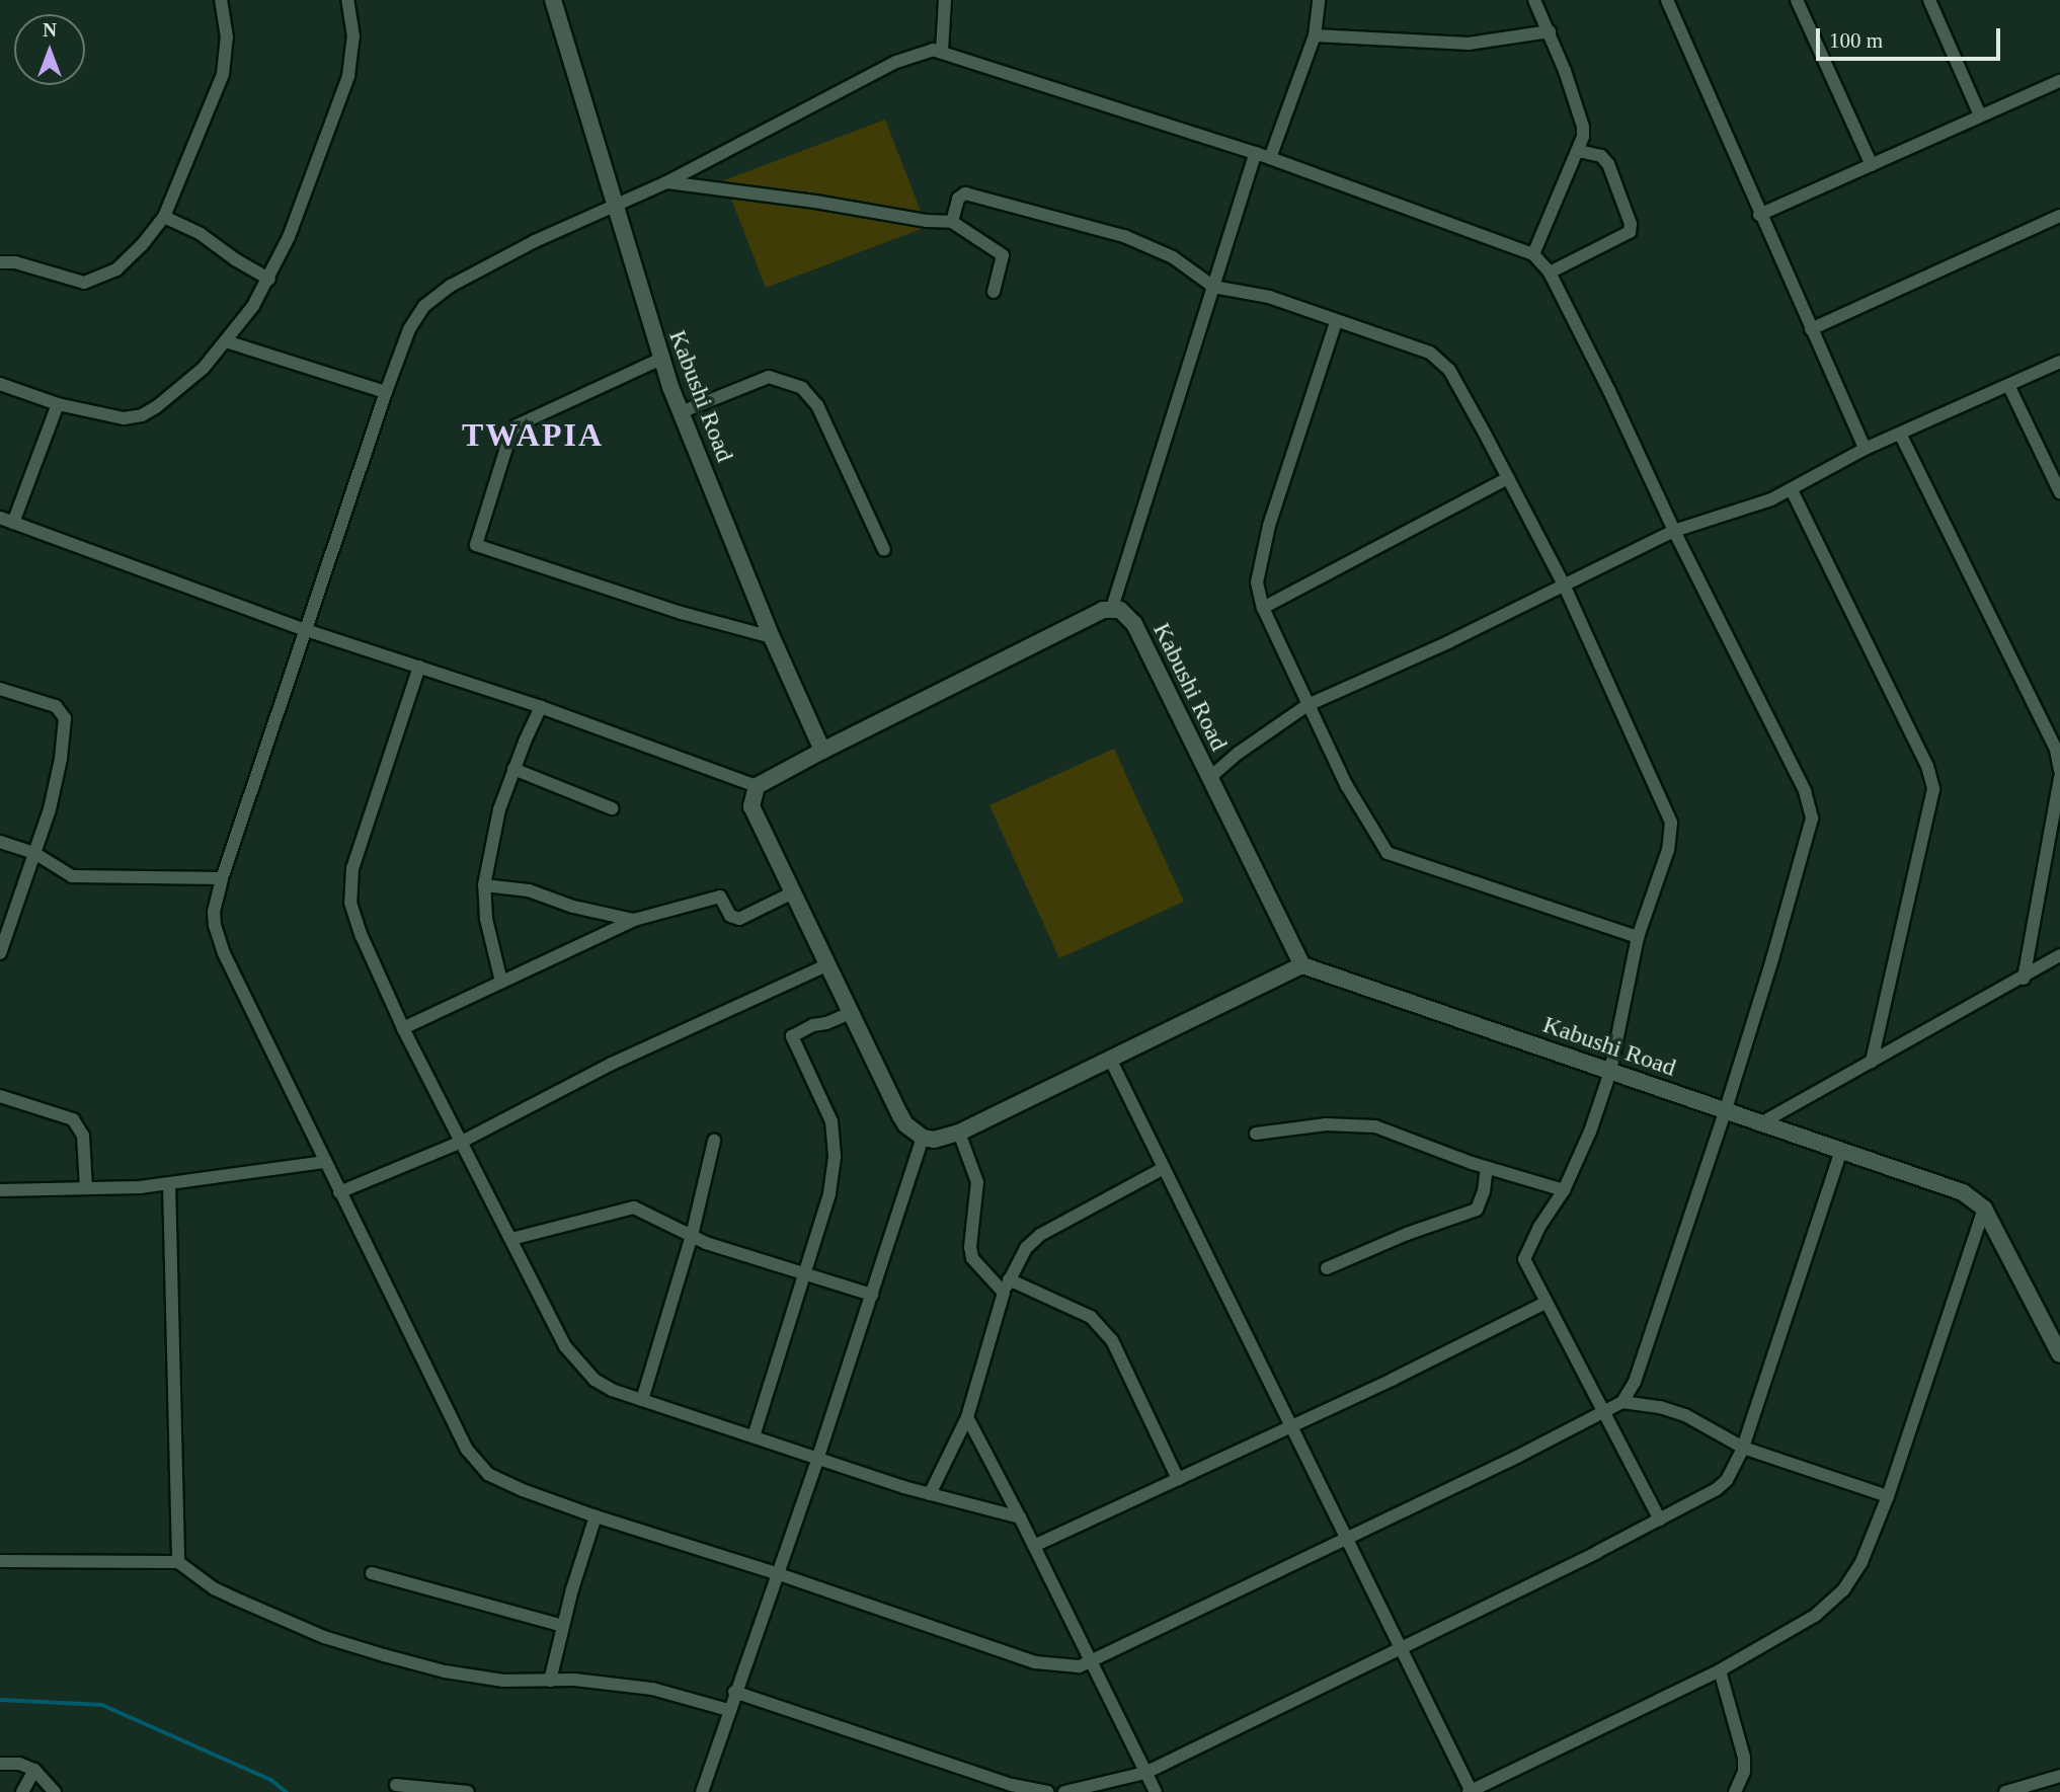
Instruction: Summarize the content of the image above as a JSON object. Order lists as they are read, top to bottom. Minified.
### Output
{"streets":{"main road":["Kabushi Road"]},"districts":["TWAPIA"],"scale_bar":"100 m","north":"top"}
